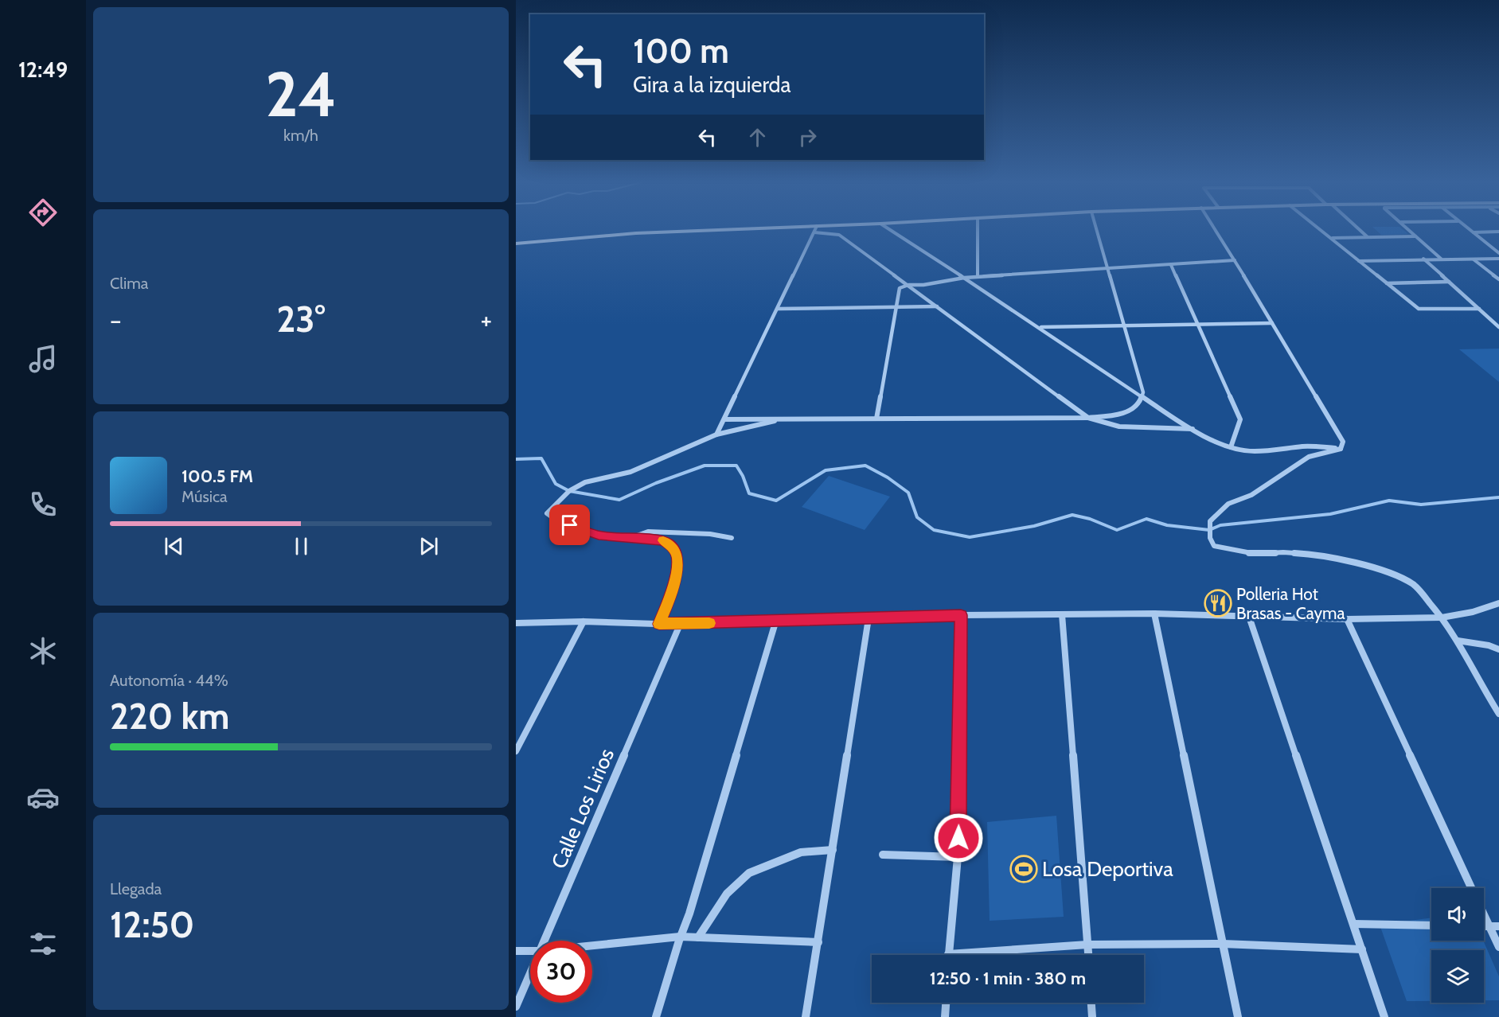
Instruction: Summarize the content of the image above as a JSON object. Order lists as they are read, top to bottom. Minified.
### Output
{"streets":{"street":["Calle Los Lirios"]},"places":{"restaurant":["Polleria Hot Brasas - Cayma"],"sports":["Losa Deportiva"]},"page":{"tabs":"12:49","tile":[["24","km/h"],"Clima",["Autonomía · 44%","220 km"],["Llegada","12:50"]],"turn":["100 m","Gira a la izquierda"],"heat":["−","23°","+"],"song":["100.5 FM","Música"],"limit":"30","trip":"12:50 · 1 min · 380 m"}}
